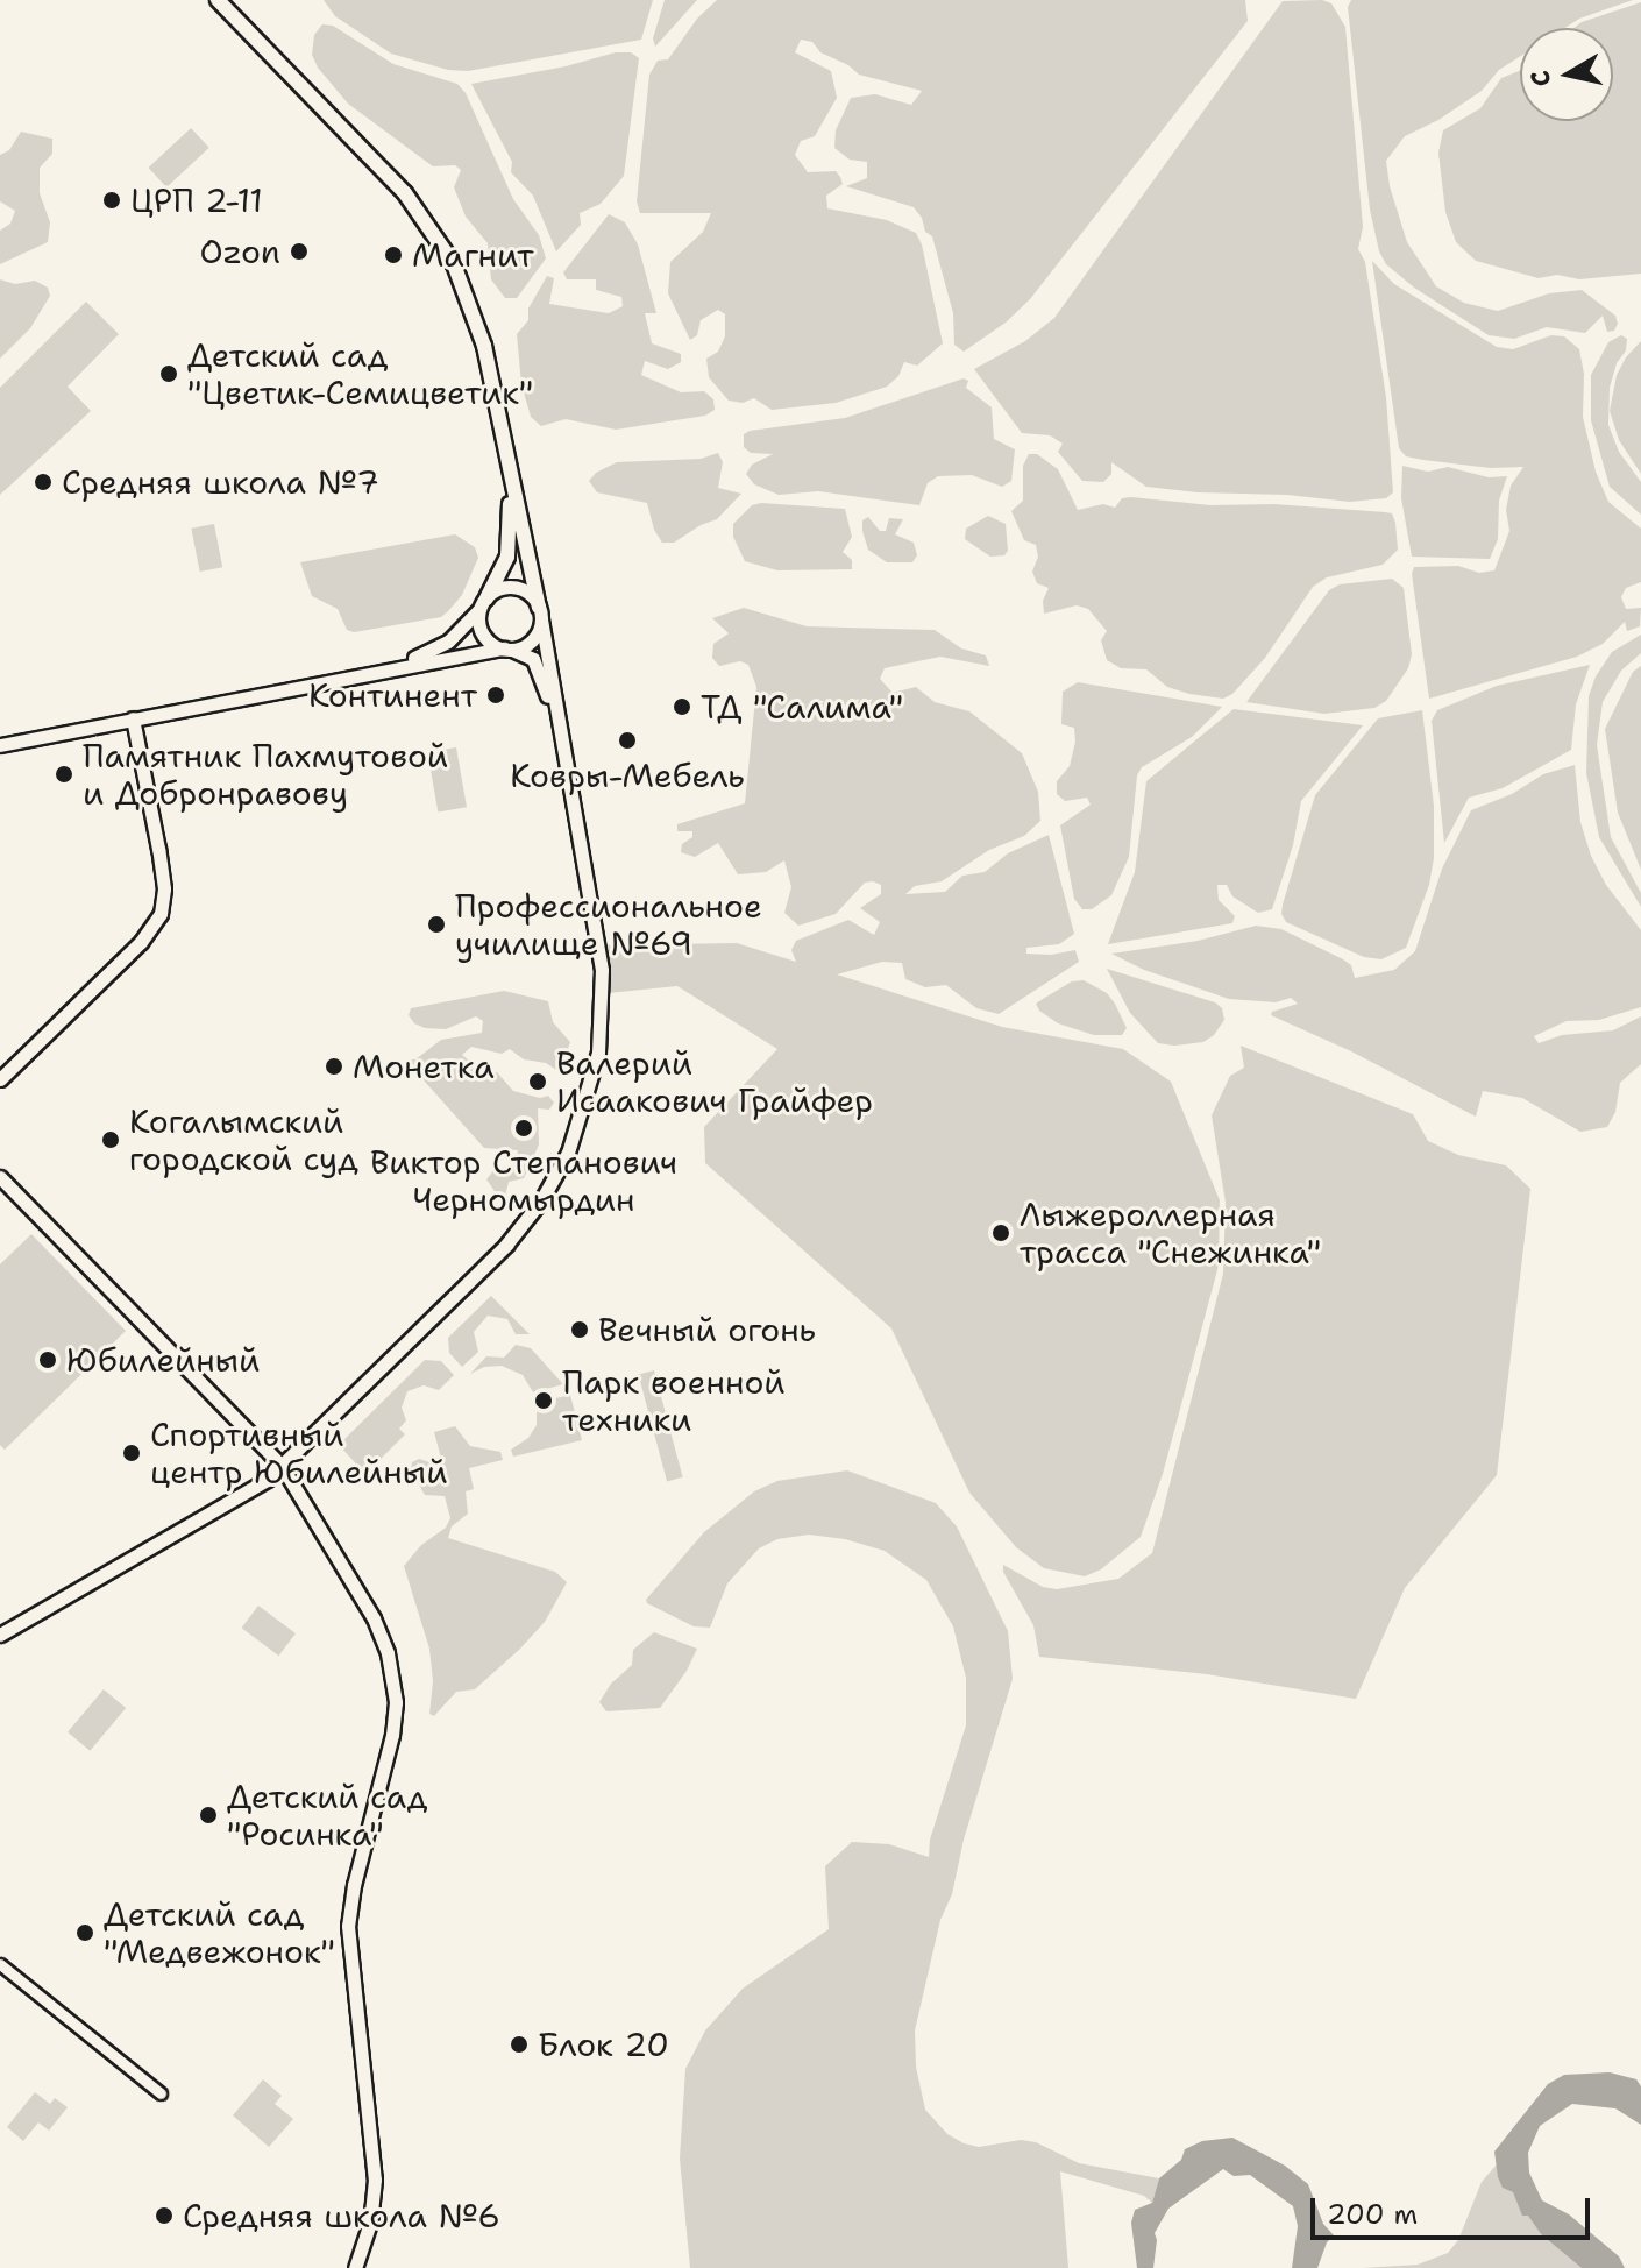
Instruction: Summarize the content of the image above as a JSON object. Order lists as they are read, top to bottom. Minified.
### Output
{"places":["ЦРП 2-11","Ozon","Магнит","Детский сад \"Цветик-Семицветик\"","Средняя школа №7","Континент","ТД \"Салима\"","Ковры-Мебель","Памятник Пахмутовой и Добронравову","Профессиональное училище №69","Монетка","Валерий Исаакович Грайфер","Виктор Степанович Черномырдин","Когалымский городской суд","Лыжероллерная трасса \"Снежинка\"","Вечный огонь","Юбилейный","Парк военной техники","Спортивный центр Юбилейный","Детский сад \"Росинка\"","Детский сад \"Медвежонок\"","Блок 20","Средняя школа №6"],"scale_bar":"200 m","north":"left"}
